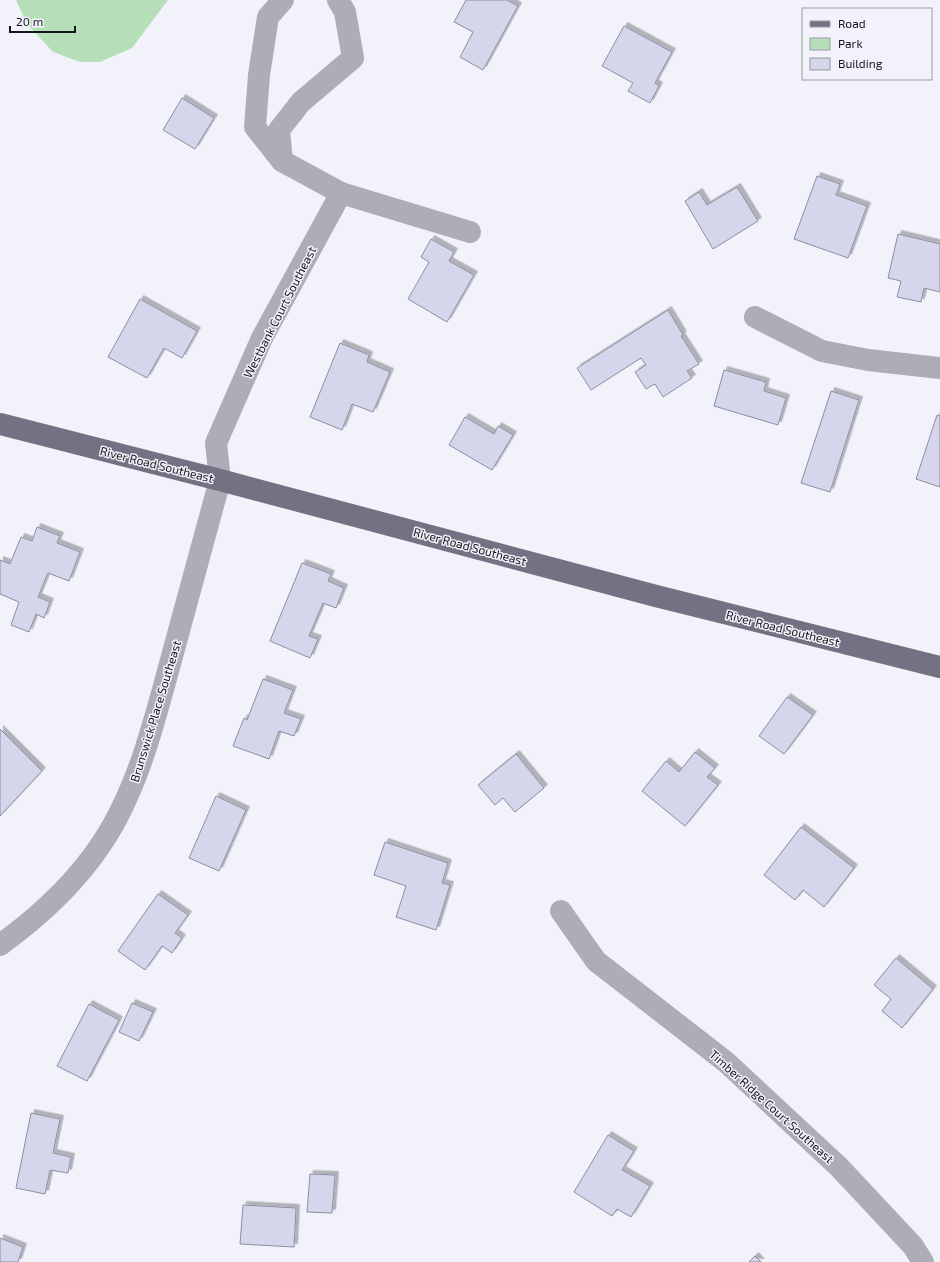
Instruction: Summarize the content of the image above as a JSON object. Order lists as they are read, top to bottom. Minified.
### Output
{"streets":{"main road":["River Road Southeast"],"street":["Westbank Court Southeast","Brunswick Place Southeast","Timber Ridge Court Southeast"]},"crossings":[["Westbank Court Southeast","River Road Southeast"],["Westbank Court Southeast","Brunswick Place Southeast"],["River Road Southeast","Brunswick Place Southeast"]],"legend":["Road","Park","Building"],"scale_bar":"20 m"}
